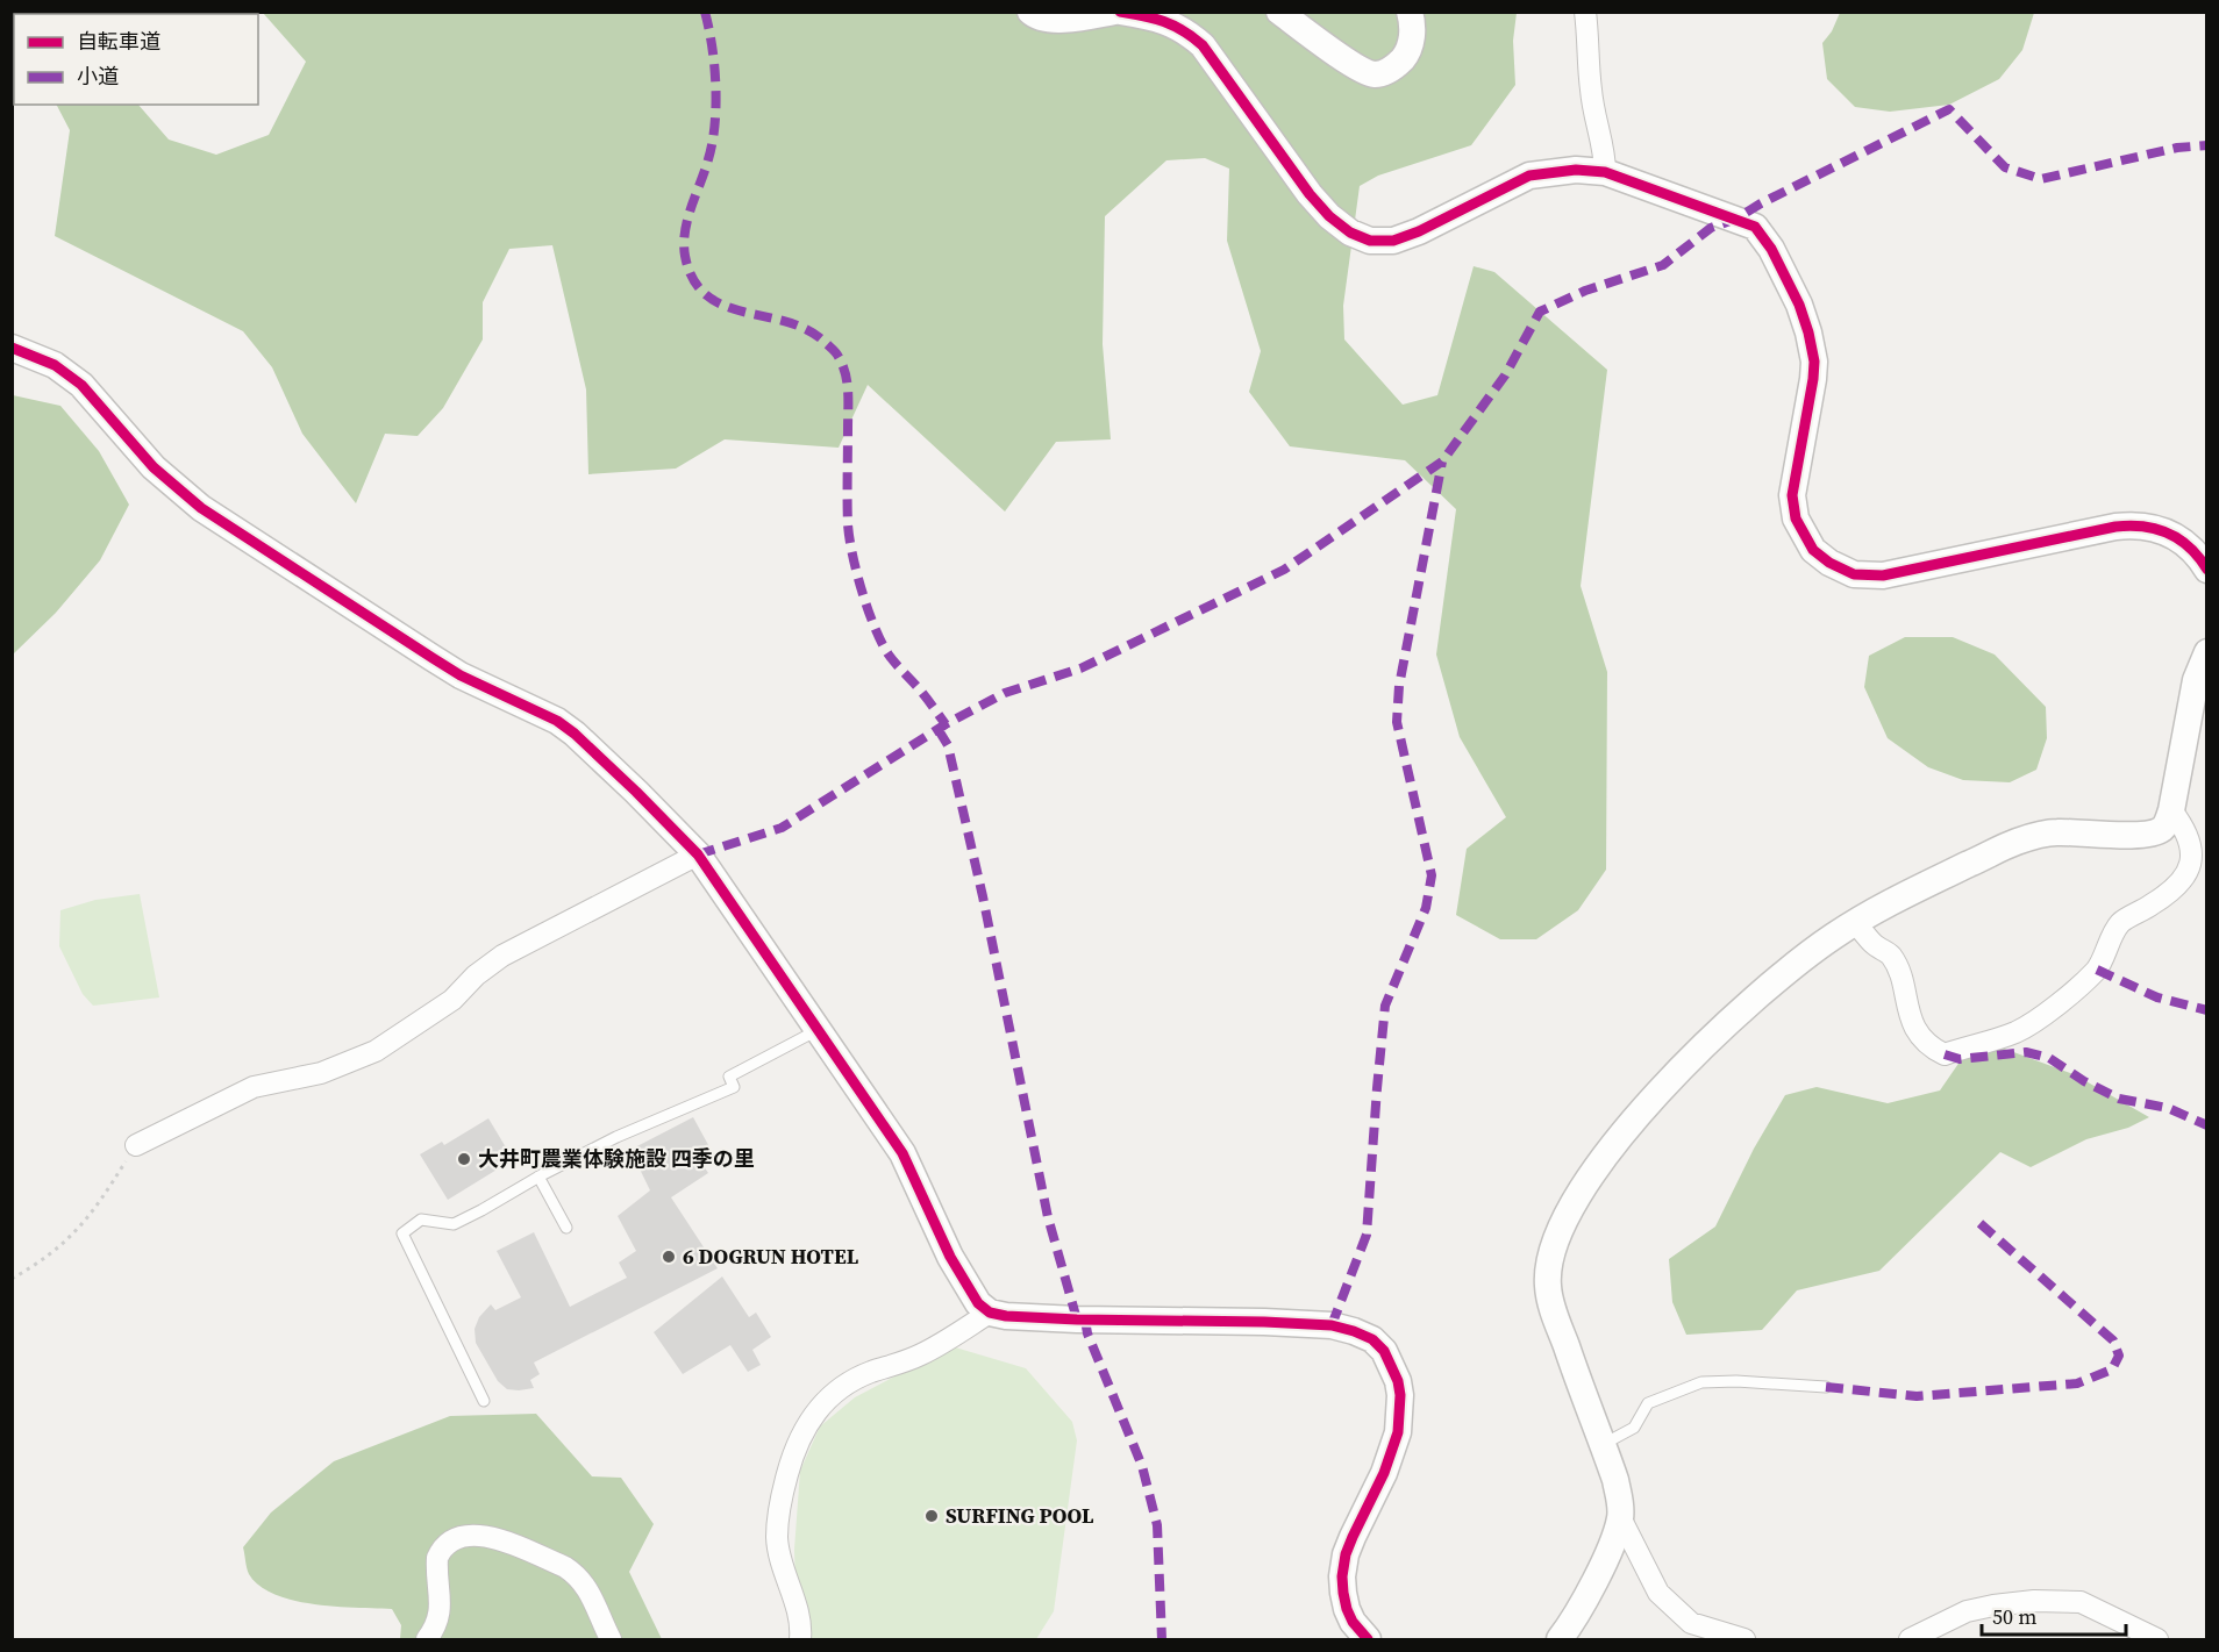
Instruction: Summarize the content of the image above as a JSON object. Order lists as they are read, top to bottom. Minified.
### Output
{"places":["大井町農業体験施設 四季の里","6 DOGRUN HOTEL","SURFING POOL"],"legend":["自転車道","小道"],"scale_bar":"50 m"}
